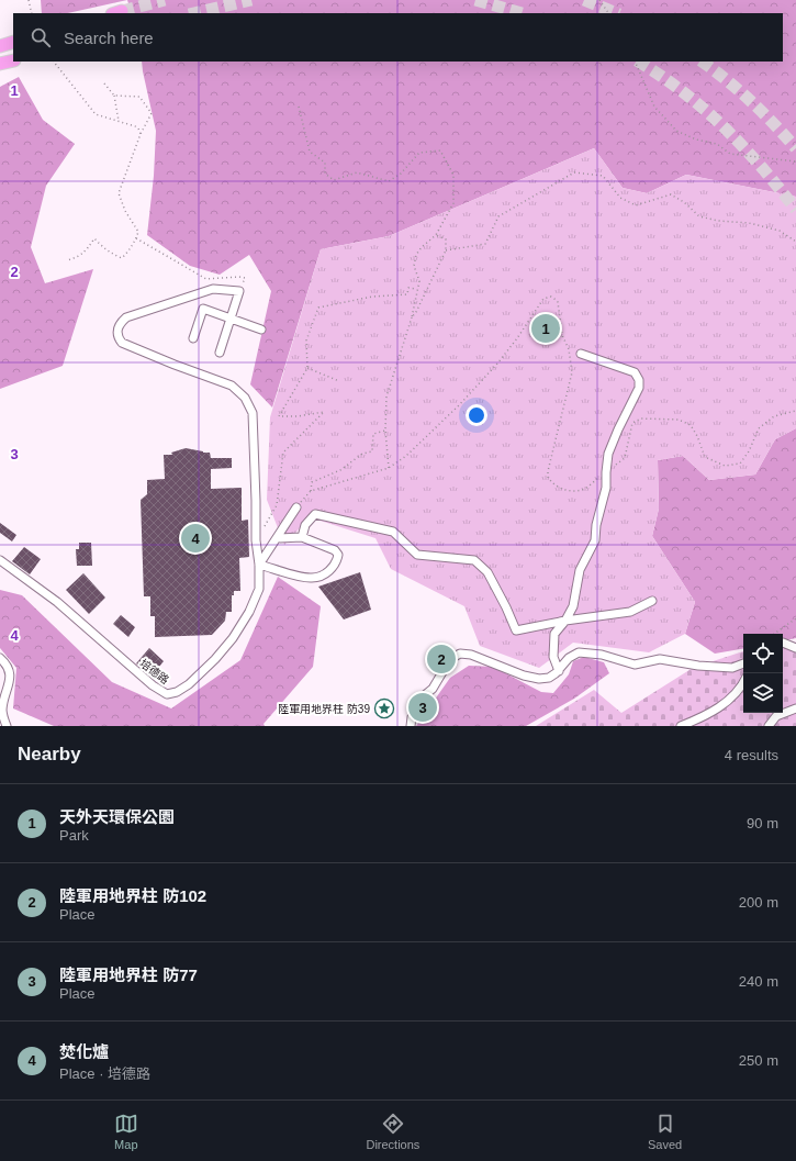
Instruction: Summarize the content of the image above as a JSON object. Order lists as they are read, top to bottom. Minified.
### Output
{"streets":{"street":["培德路"]},"places":{"place":["陸軍用地界柱 防39"]},"page":{"search":"Search here","pins":["1","4","2","3"],"heading":["Nearby","4 results"],"list":[{"mark":"1","name":"天外天環保公園","note":"Park","value":"90 m"},{"mark":"2","name":"陸軍用地界柱 防102","note":"Place","value":"200 m"},{"mark":"3","name":"陸軍用地界柱 防77","note":"Place","value":"240 m"},{"mark":"4","name":"焚化爐","note":"Place · 培德路","value":"250 m"}],"nav":["Map","Directions","Saved"]},"grid":{"rows":["1","2","3","4"]}}
